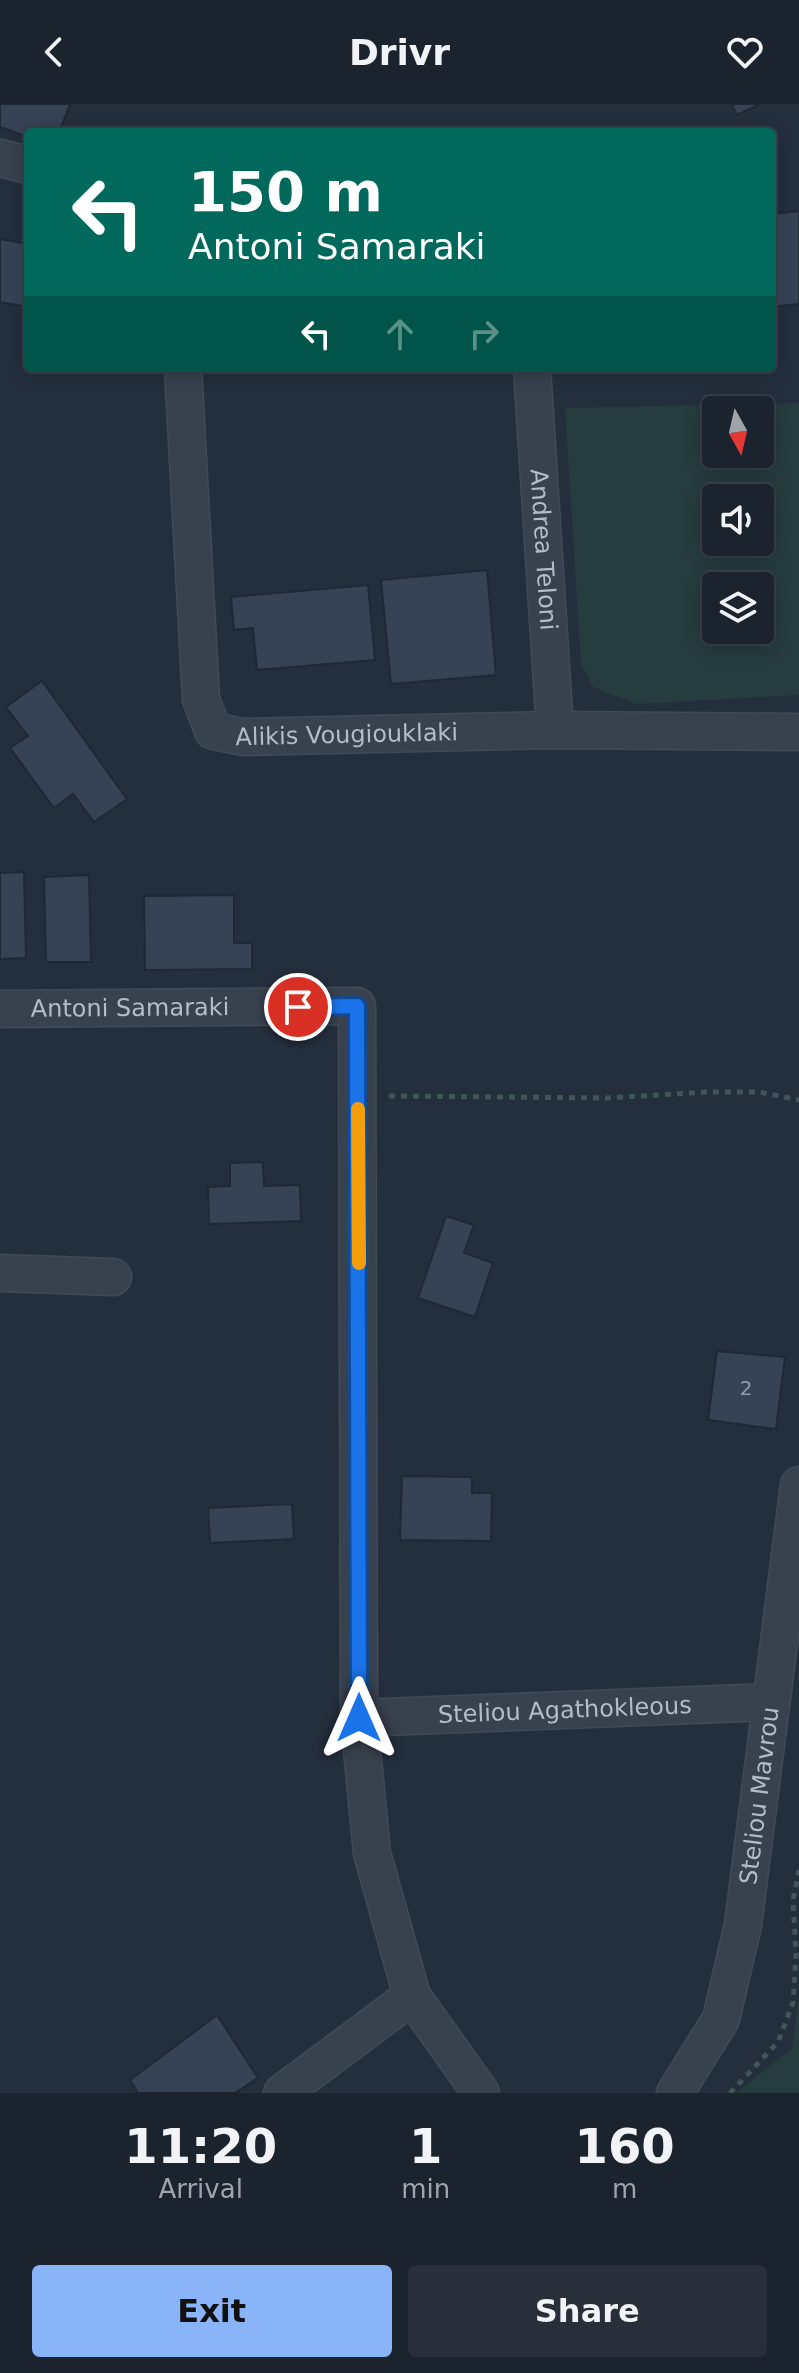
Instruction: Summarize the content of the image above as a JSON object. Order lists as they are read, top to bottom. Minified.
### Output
{"streets":{"street":["Andrea Teloni","Alikis Vougiouklaki","Antoni Samaraki","Steliou Agathokleous","Steliou Mavrou"]},"crossings":[["Andrea Teloni","Alikis Vougiouklaki"],["Steliou Agathokleous","Steliou Mavrou"]],"house_numbers":["2"],"north":"bottom","page":{"header":"Drivr","turn":["150 m","Antoni Samaraki"],"eta":["11:20","Arrival","1","min","160","m"],"buttons":["Exit","Share"]}}
